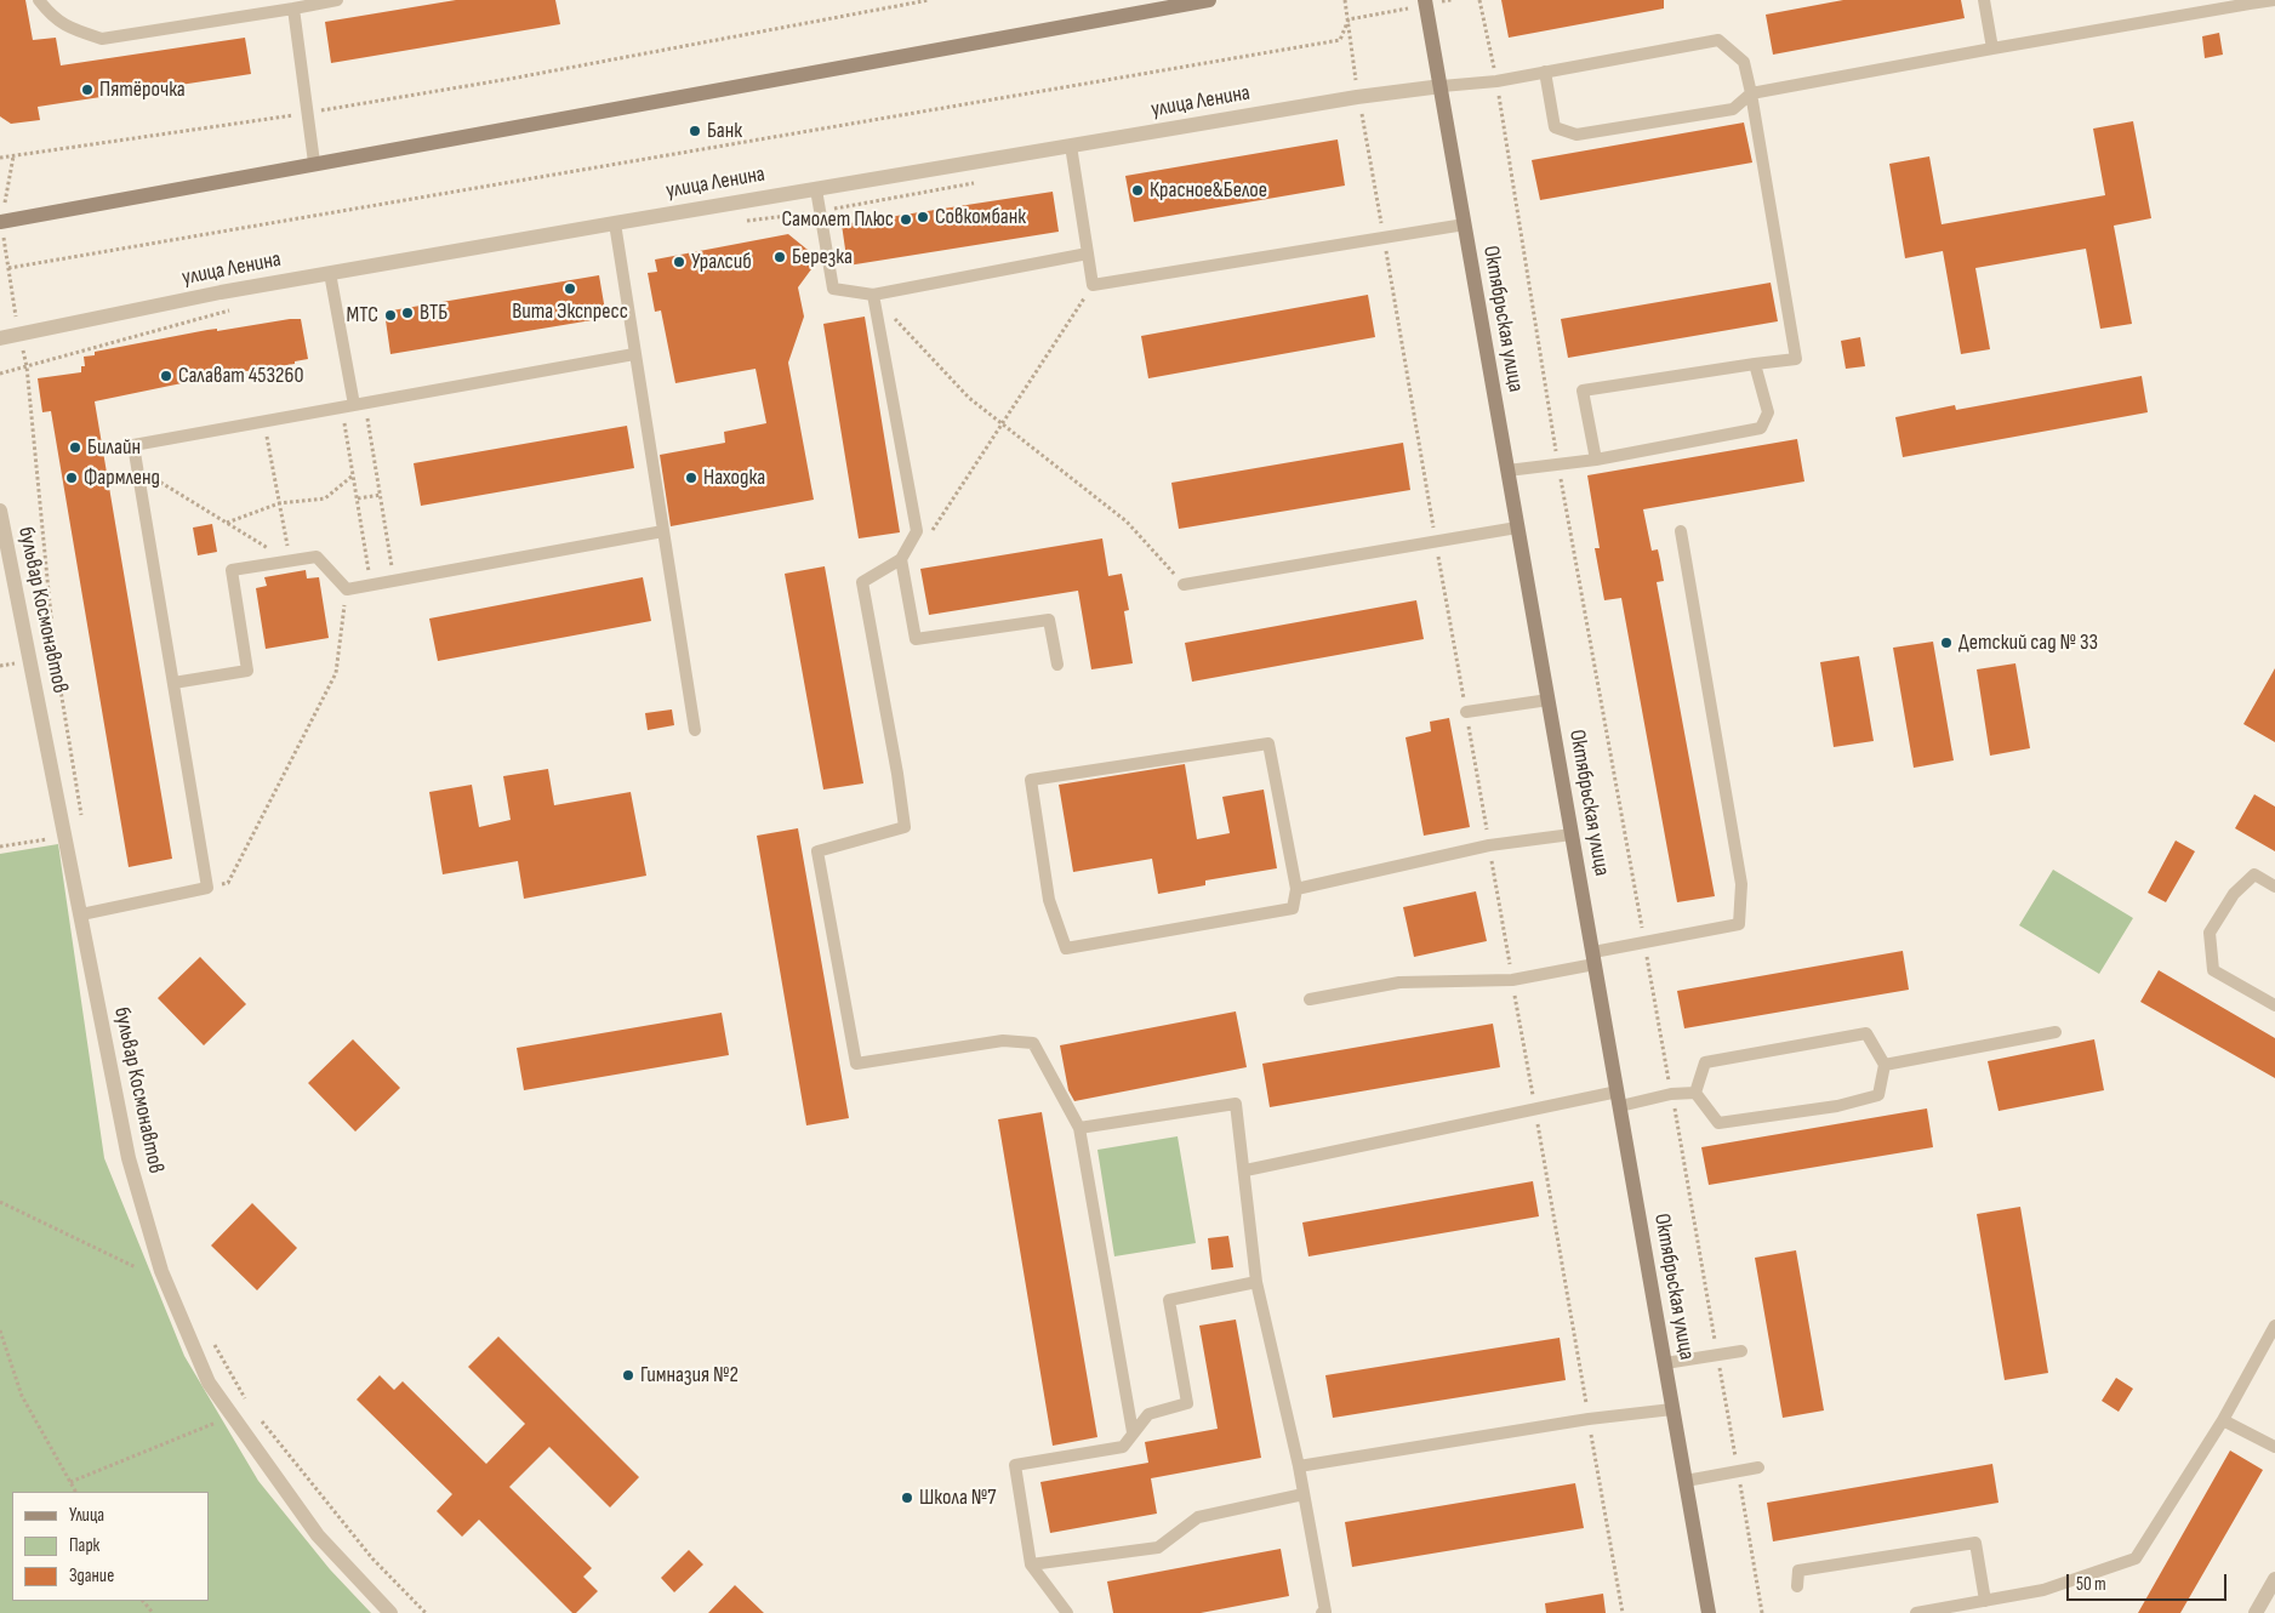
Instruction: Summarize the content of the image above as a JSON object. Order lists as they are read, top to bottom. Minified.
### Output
{"streets":{"street":["улица Ленина","Октябрьская улица","бульвар Космонавтов"]},"crossings":[["улица Ленина","Октябрьская улица"]],"places":["Пятёрочка","Банк","Красное&Белое","Совкомбанк","Самолет Плюс","Березка","Уралсиб","Вита Экспресс","ВТБ","МТС","Салават 453260","Билайн","Фармленд","Находка","Детский сад № 33","Гимназия №2","Школа №7"],"legend":["Улица","Парк","Здание"],"scale_bar":"50 m"}
